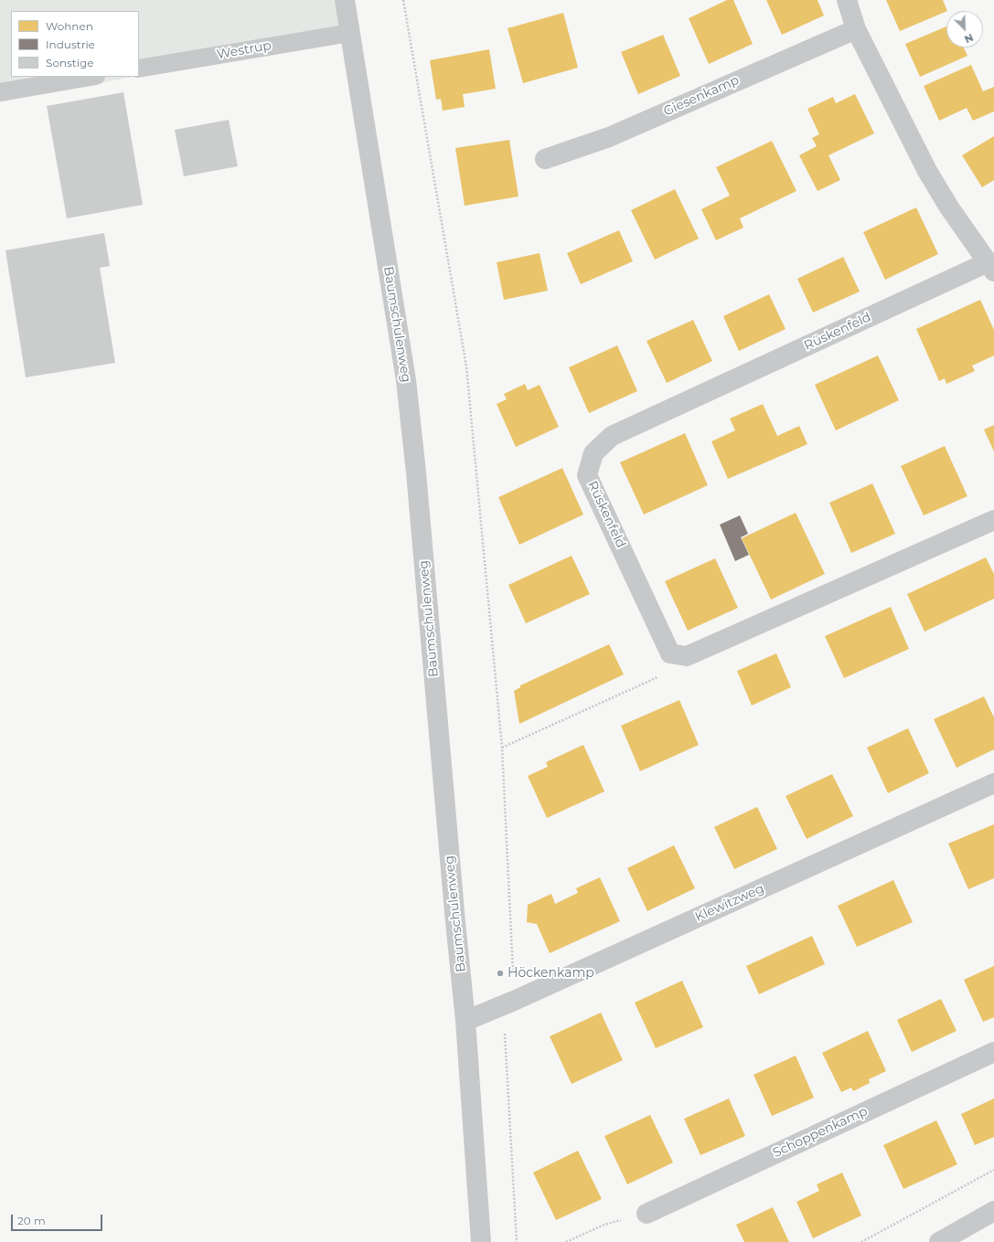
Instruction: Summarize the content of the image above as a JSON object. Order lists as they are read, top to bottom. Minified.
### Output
{"streets":{"street":["Giesenkamp","Baumschulenweg","Rüskenfeld","Klewitzweg","Schoppenkamp"],"lane":["Westrup"]},"crossings":[["Westrup","Baumschulenweg"],["Baumschulenweg","Klewitzweg"]],"places":["Höckenkamp"],"legend":["Wohnen","Industrie","Sonstige"],"scale_bar":"20 m","north":"bottom right"}
